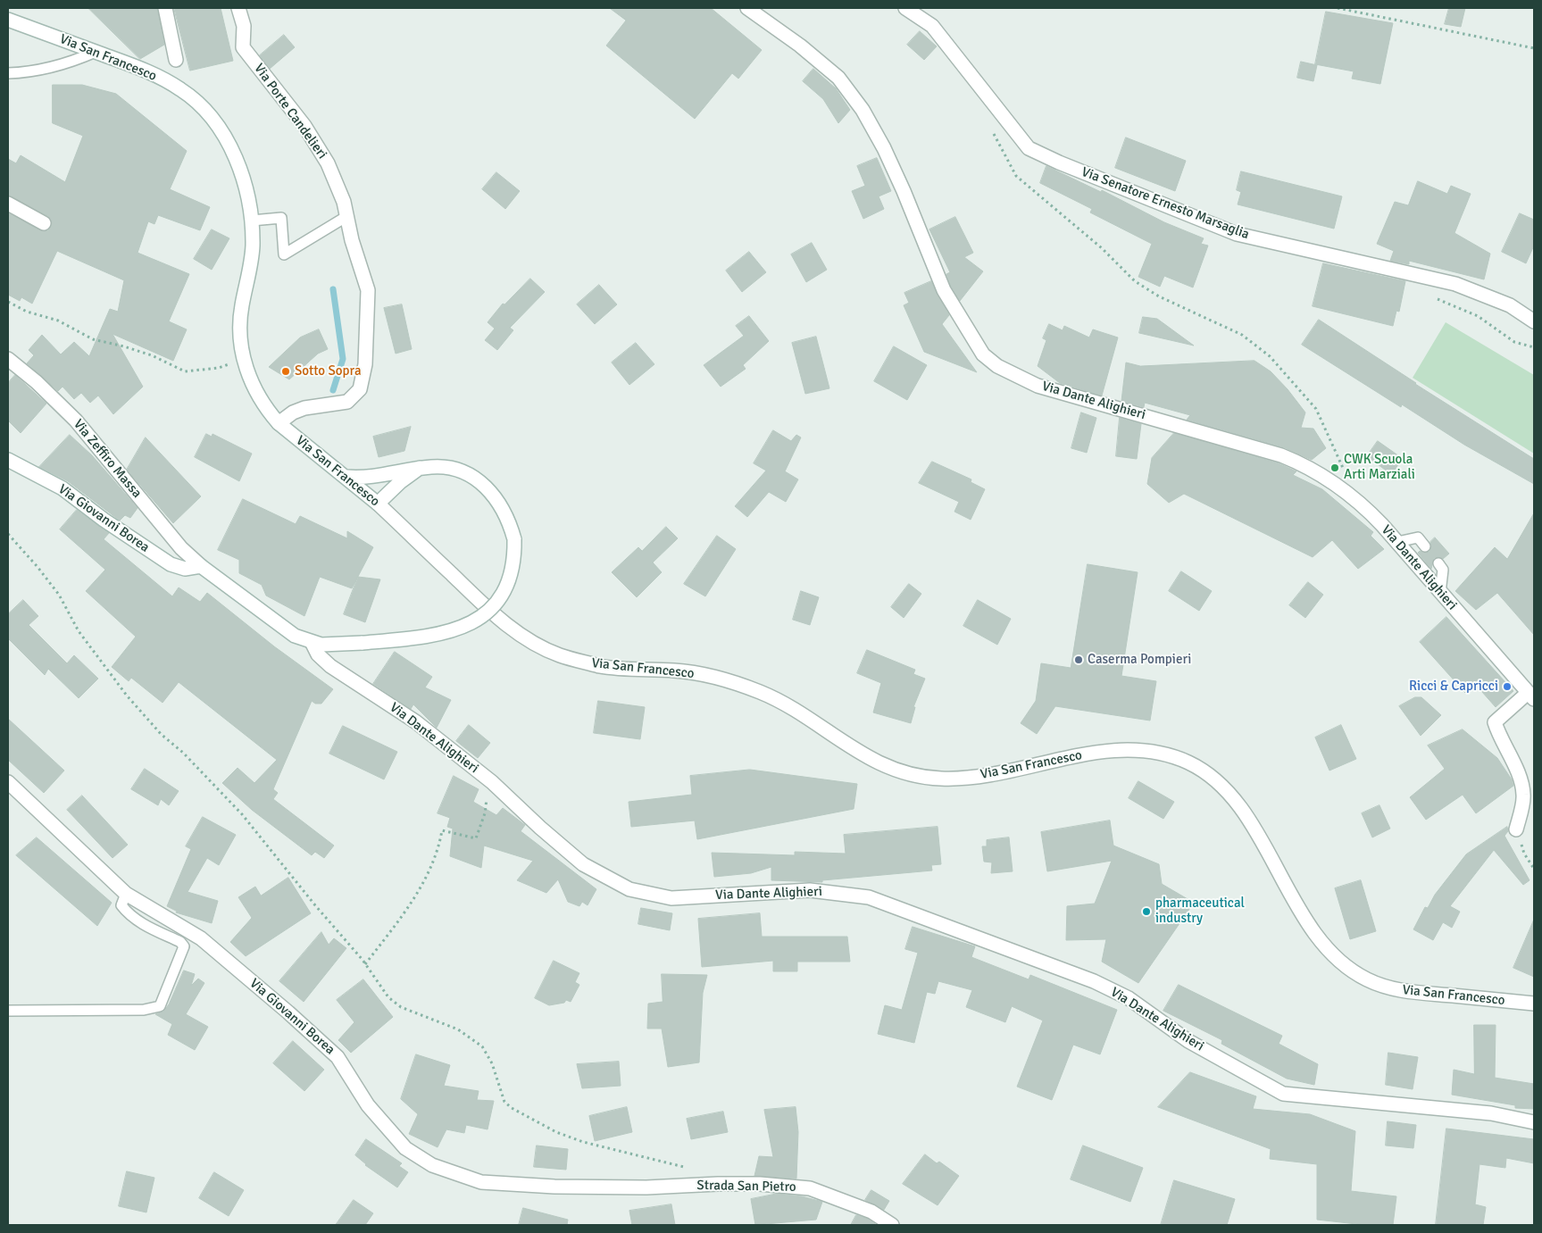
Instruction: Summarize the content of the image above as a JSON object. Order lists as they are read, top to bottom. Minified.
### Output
{"streets":{"street":["Via San Francesco","Via Porte Candelieri","Via Senatore Ernesto Marsaglia","Via Dante Alighieri","Via Zeffiro Massa","Via Giovanni Borea","Strada San Pietro"]},"crossings":[["Via San Francesco","Via Porte Candelieri"],["Via Zeffiro Massa","Via Giovanni Borea"],["Via Giovanni Borea","Strada San Pietro"]],"places":["Sotto Sopra","CWK Scuola Arti Marziali","Caserma Pompieri","Ricci & Capricci","pharmaceutical industry"]}
